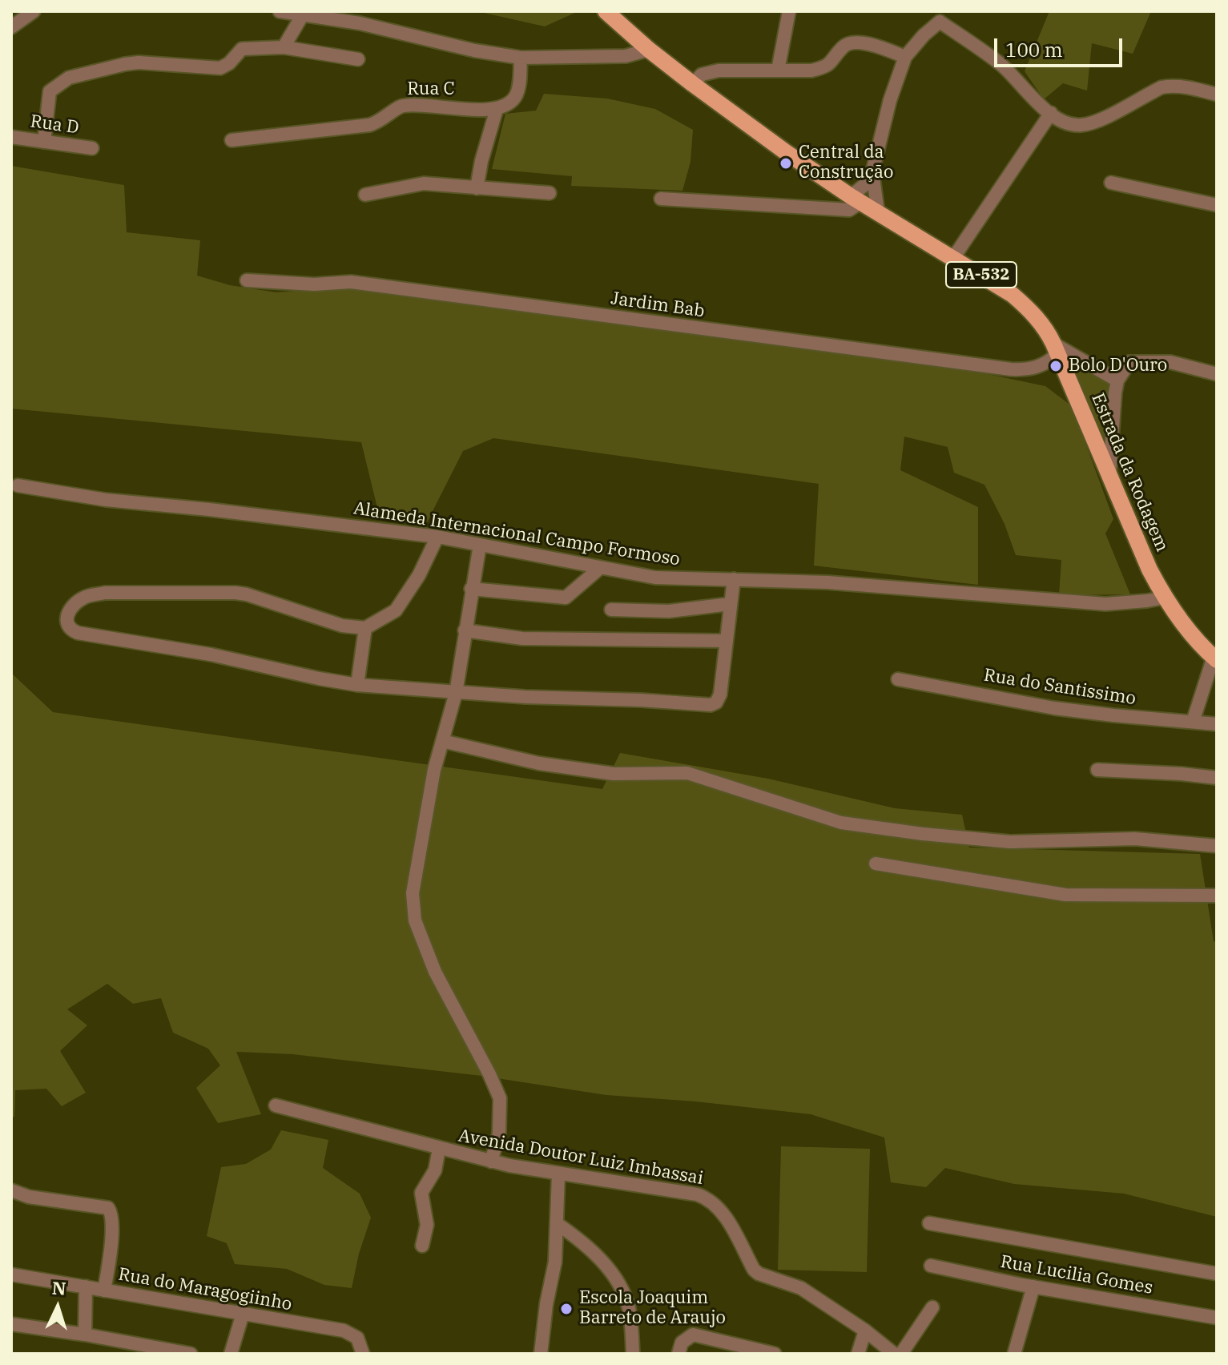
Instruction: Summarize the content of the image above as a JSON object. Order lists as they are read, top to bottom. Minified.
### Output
{"streets":{"main road":["BA-532","Estrada da Rodagem"],"street":["Rua C","Rua D","Jardim Bab","Alameda Internacional Campo Formoso","Rua do Santissimo","Avenida Doutor Luiz Imbassai","Rua Lucilia Gomes","Rua do Maragogiinho"]},"crossings":[["Jardim Bab","Estrada da Rodagem"],["Estrada da Rodagem","Alameda Internacional Campo Formoso"]],"places":["Central da Construção","Bolo D'Ouro","Escola Joaquim Barreto de Araujo"],"scale_bar":"100 m","north":"top"}
